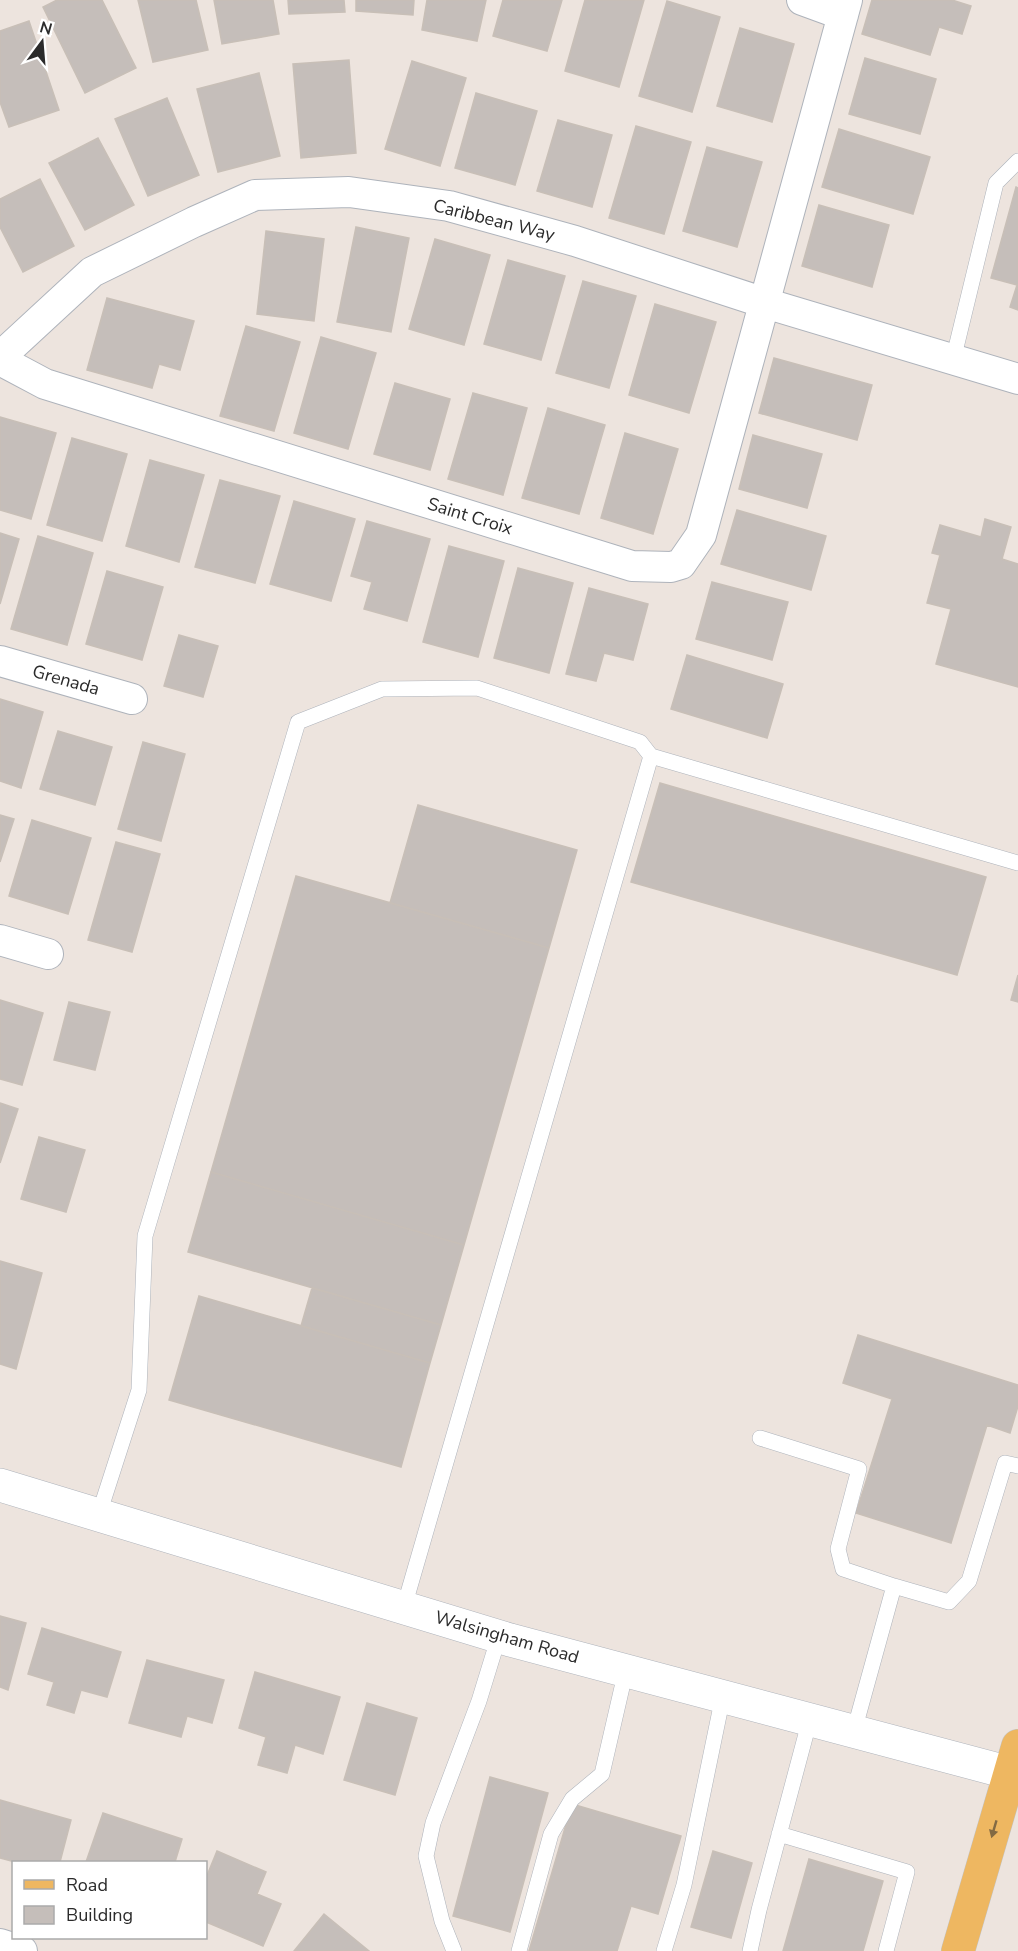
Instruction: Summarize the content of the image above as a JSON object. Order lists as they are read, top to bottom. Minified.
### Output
{"streets":{"street":["Caribbean Way","Saint Croix","Grenada","Walsingham Road"]},"crossings":[["Caribbean Way","Saint Croix"]],"legend":["Road","Building"],"north":"top"}
